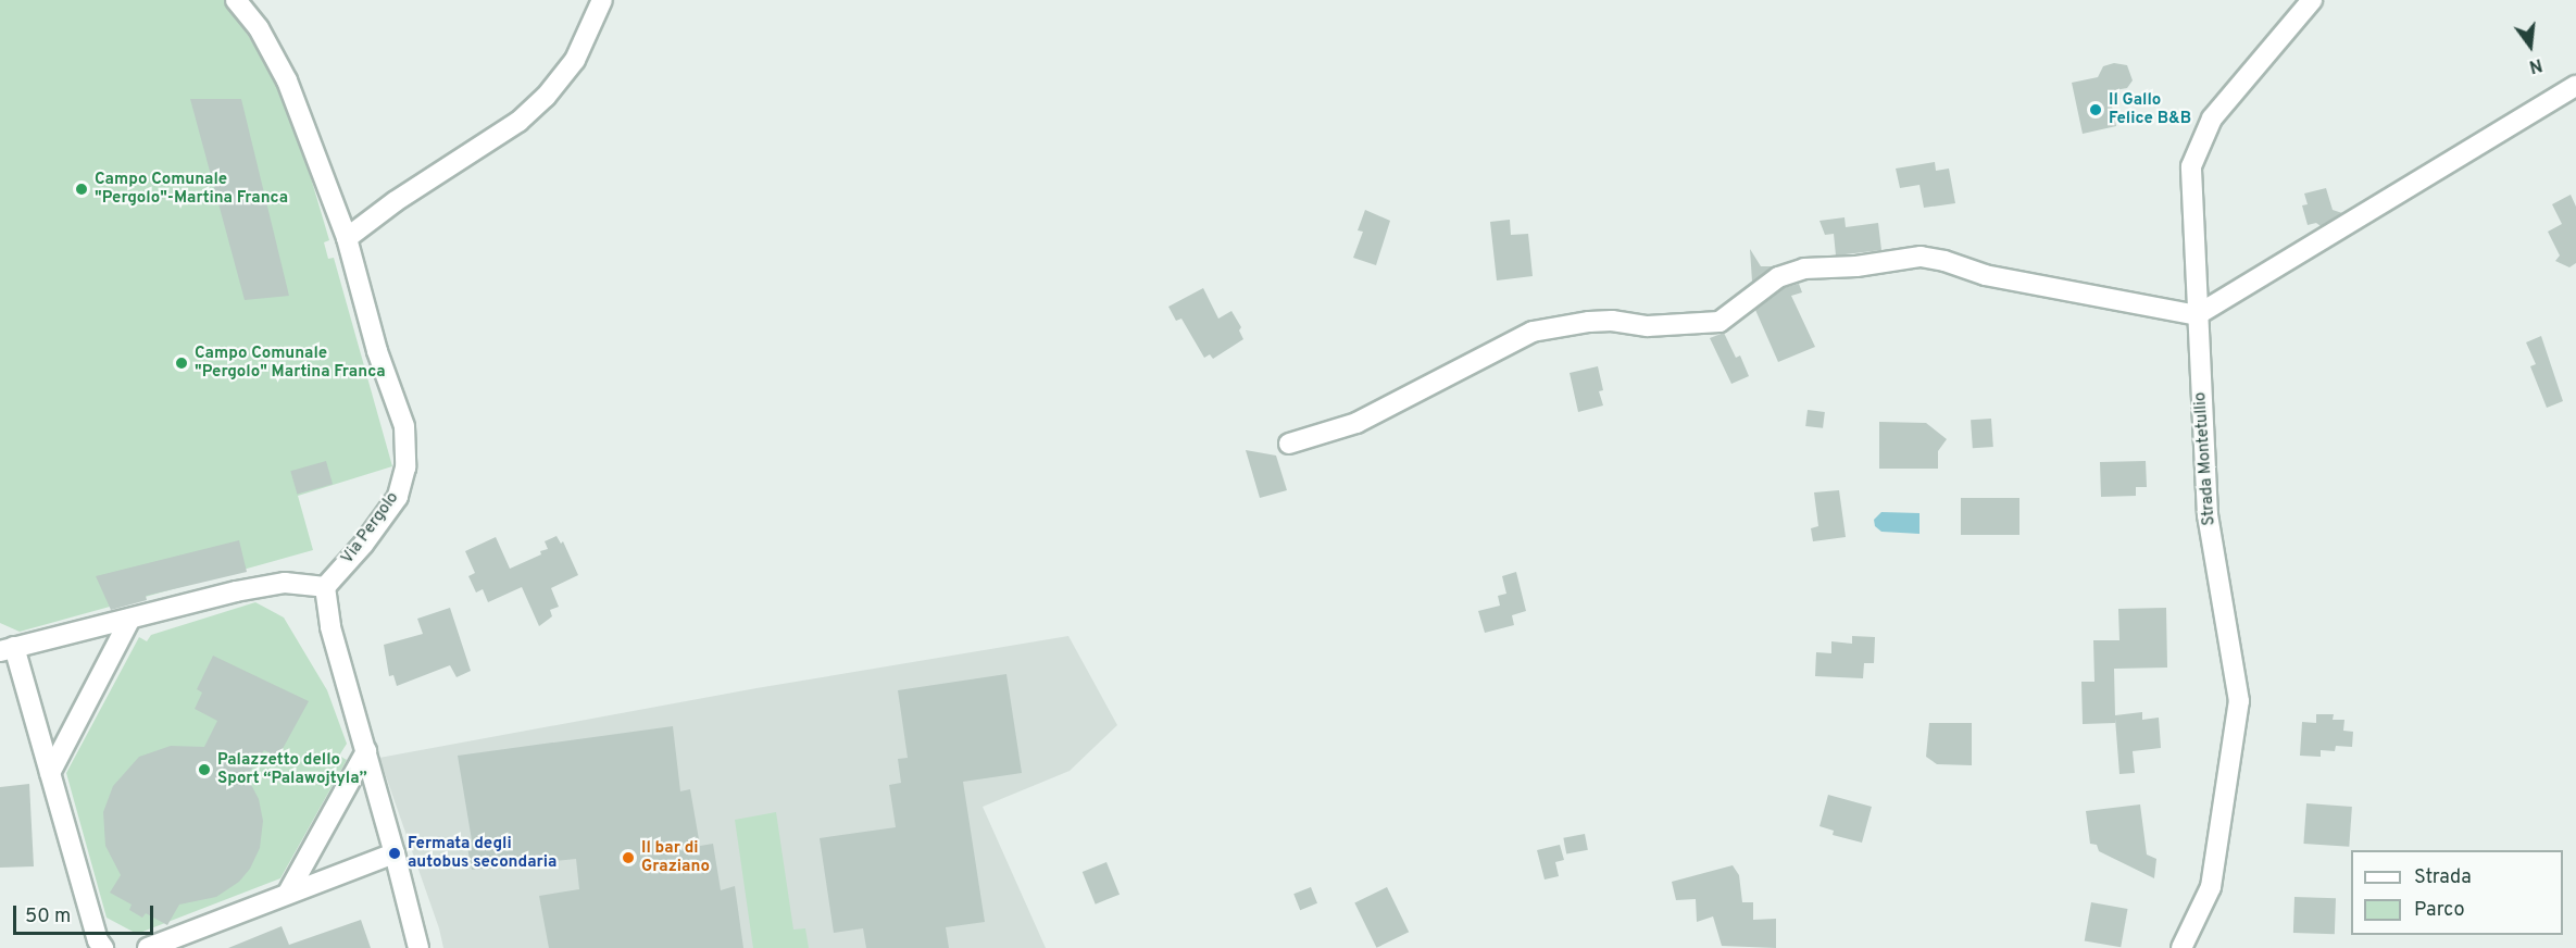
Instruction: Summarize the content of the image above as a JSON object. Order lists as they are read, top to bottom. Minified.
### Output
{"streets":{"street":["Strada Montetullio","Via Pergolo"]},"places":["Il Gallo Felice B&B","Campo Comunale \"Pergolo\"-Martina Franca","Campo Comunale \"Pergolo\" Martina Franca","Palazzetto dello Sport “Palawojtyla”","Fermata degli autobus secondaria","Il bar di Graziano"],"legend":["Strada","Parco"],"scale_bar":"50 m","north":"bottom"}
